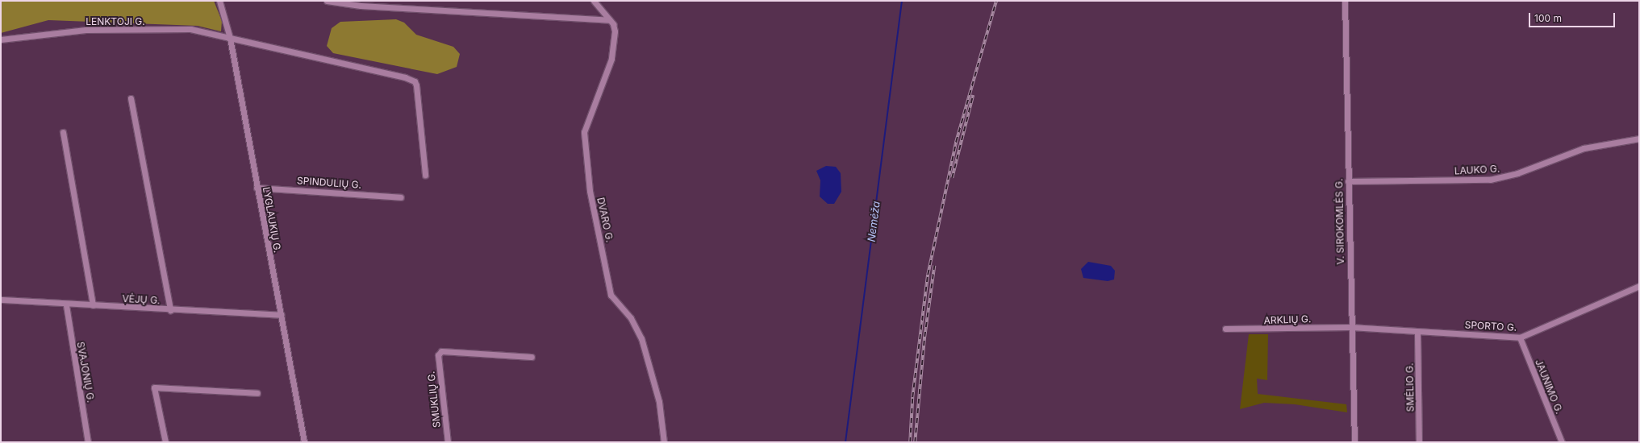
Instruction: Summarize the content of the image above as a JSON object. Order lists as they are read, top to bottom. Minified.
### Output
{"streets":{"street":["LENKTOJI G.","LAUKO G.","SPINDULIŲ G.","LYGLAUKIŲ G.","DVARO G.","V. SIROKOMLĖS G.","VĖJŲ G.","ARKLIŲ G.","SPORTO G.","SVAJONIŲ G.","JAUNIMO G.","SMĖLIO G.","SMUKLIŲ G."]},"crossings":[["LENKTOJI G.","LYGLAUKIŲ G."],["LAUKO G.","V. SIROKOMLĖS G."],["SPINDULIŲ G.","LYGLAUKIŲ G."],["LYGLAUKIŲ G.","VĖJŲ G."],["V. SIROKOMLĖS G.","ARKLIŲ G."],["V. SIROKOMLĖS G.","SPORTO G."],["VĖJŲ G.","SVAJONIŲ G."],["ARKLIŲ G.","SPORTO G."],["SPORTO G.","JAUNIMO G."],["SPORTO G.","SMĖLIO G."]],"water":["Nemėža"],"scale_bar":"100 m"}
